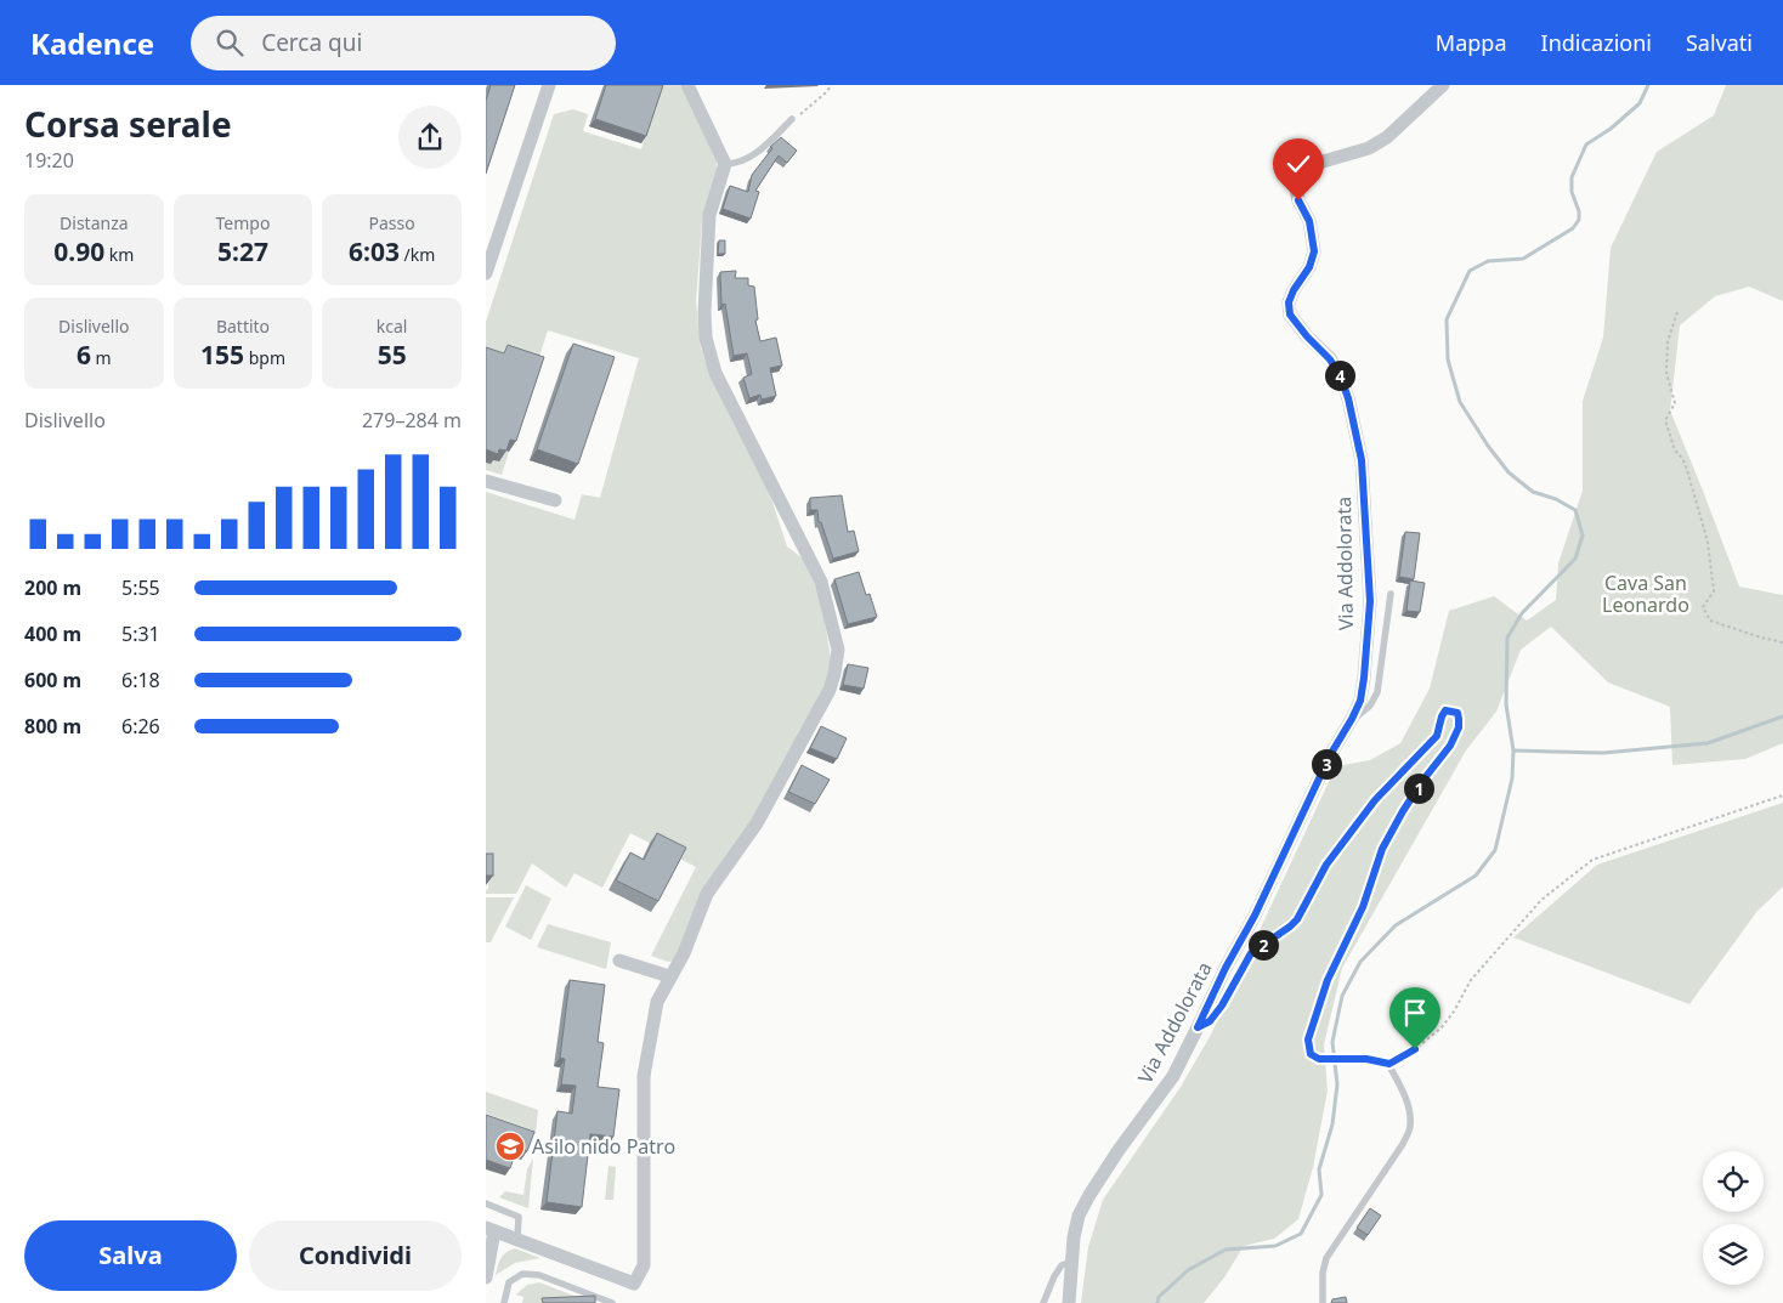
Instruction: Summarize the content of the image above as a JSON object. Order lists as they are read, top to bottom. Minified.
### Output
{"streets":{"street":["Via Addolorata"]},"parks":["Cava San Leonardo"],"places":{"school or university":["Asilo nido Patro"]},"page":{"header":"Kadence","search":"Cerca qui","nav":["Mappa","Indicazioni","Salvati"],"heading":["Corsa serale","19:20"],"stats":[["Distanza","0.90 km"],["Tempo","5:27"],["Passo","6:03 /km"],["Dislivello","6 m"],["Battito","155 bpm"],["kcal","55"]],"pins":["4","3","1","2"],"chart":["Dislivello","279–284 m"],"list":[{"name":"200 m","note":"5:55"},{"name":"400 m","note":"5:31"},{"name":"600 m","note":"6:18"},{"name":"800 m","note":"6:26"}],"buttons":["Salva","Condividi"]}}
